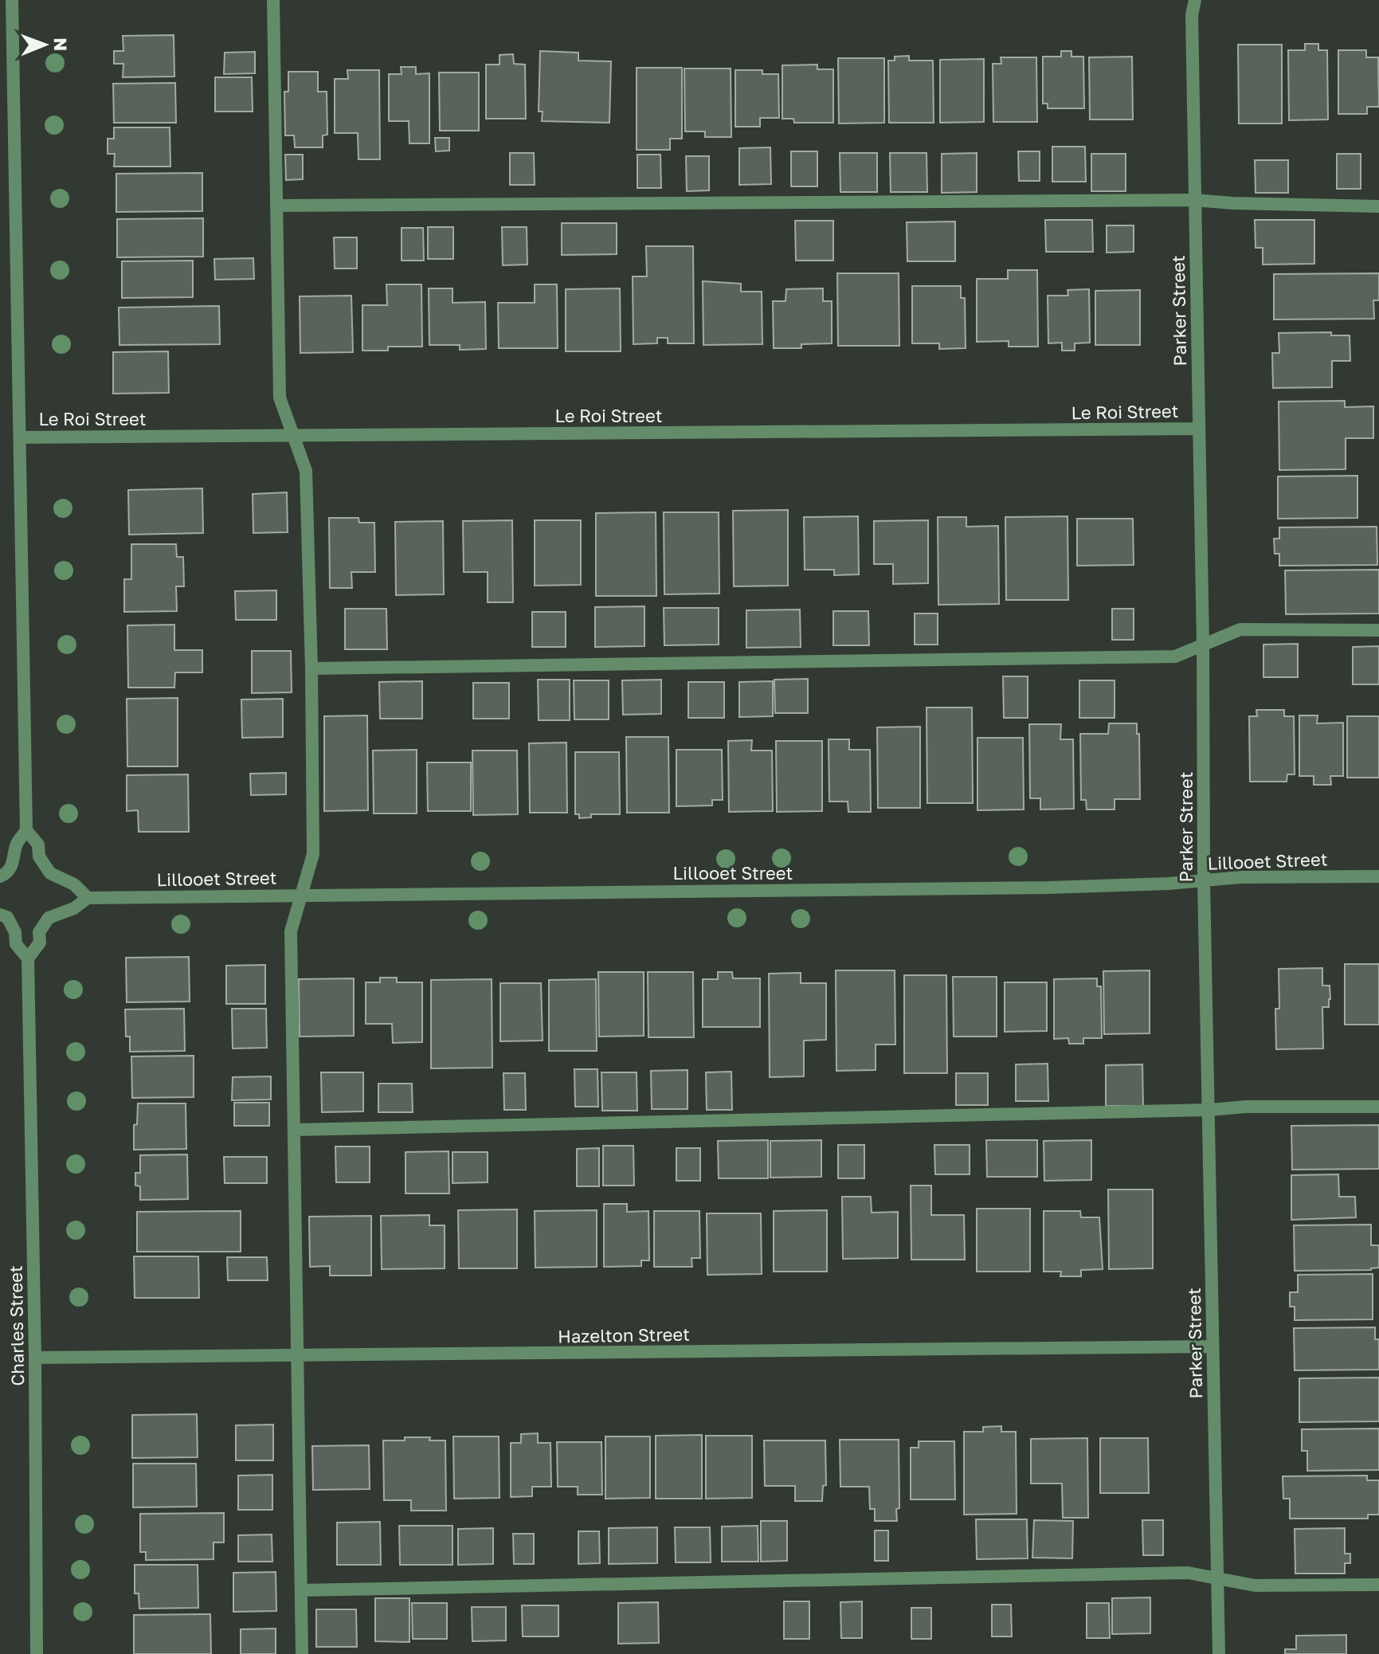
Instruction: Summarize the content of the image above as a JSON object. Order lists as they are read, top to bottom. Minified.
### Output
{"streets":{"street":["Parker Street","Le Roi Street","Lillooet Street","Charles Street","Hazelton Street"]},"crossings":[["Parker Street","Le Roi Street"],["Parker Street","Lillooet Street"],["Parker Street","Hazelton Street"],["Lillooet Street","Charles Street"],["Charles Street","Hazelton Street"]],"north":"right"}
